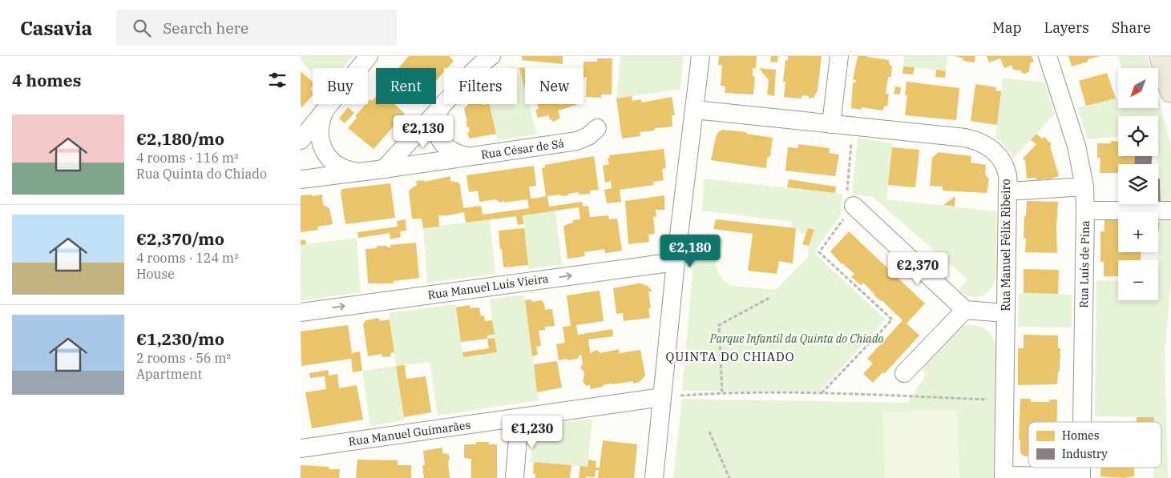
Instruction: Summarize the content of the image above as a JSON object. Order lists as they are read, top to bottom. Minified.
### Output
{"streets":{"street":["Rua César de Sá","Rua Manuel Félix Ribeiro","Rua Luís de Pina","Rua Manuel Luís Vieira","Rua Manuel Guimarães"]},"one_way":["Rua Manuel Luís Vieira"],"districts":["QUINTA DO CHIADO"],"parks":["Parque Infantil da Quinta do Chiado"],"legend":["Homes","Industry"],"north":"bottom left","page":{"header":"Casavia","search":"Search here","nav":["Map","Layers","Share"],"heading":"4 homes","map_buttons":["+","−"],"chip":["Buy","Rent","Filters","New"],"list":[{"name":"€2,180/mo","note":"4 rooms · 116 m² · Rua Quinta do Chiado"},{"name":"€2,370/mo","note":"4 rooms · 124 m² · House"},{"name":"€1,230/mo","note":"2 rooms · 56 m² · Apartment"}],"price":["€2,130","€2,180","€2,370","€1,230"]}}
